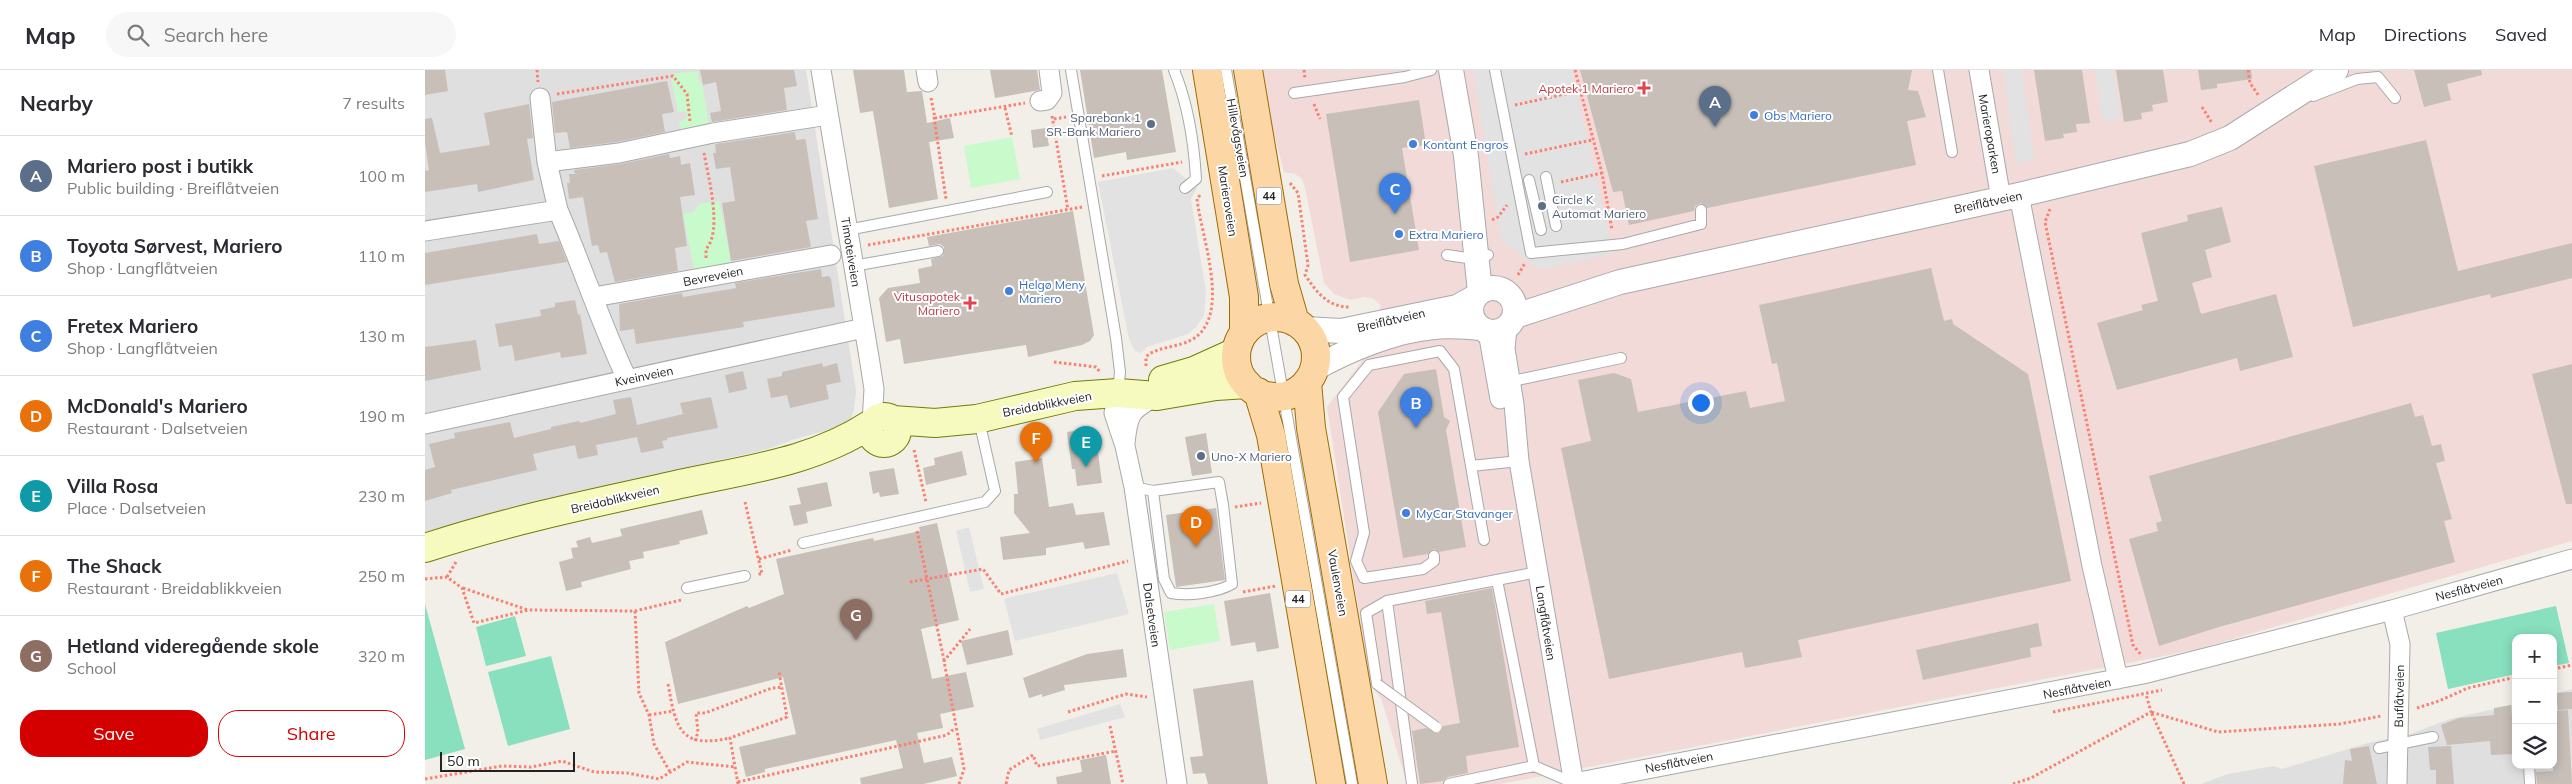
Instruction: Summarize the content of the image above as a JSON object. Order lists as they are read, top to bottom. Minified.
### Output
{"streets":{"main road":["44","Marieroveien","Breidablikkveien","Vaulenveien"],"street":["Marieroparken","Breiflåtveien","Timoteiveien","Bevreveien","Kveinveien","Nesflåtveien","Dalsetveien","Langflåtveien","Buflåtveien"],"lane":["Hillevågsveien"]},"crossings":[["Marieroparken","Breiflåtveien"],["Marieroparken","Nesflåtveien"],["44","Marieroveien"],["44","Breiflåtveien"],["44","Breidablikkveien"],["44","Vaulenveien"],["Marieroveien","Breidablikkveien"],["Breiflåtveien","Vaulenveien"],["Breiflåtveien","Langflåtveien"],["Timoteiveien","Kveinveien"],["Timoteiveien","Breidablikkveien"],["Breidablikkveien","Dalsetveien"],["Nesflåtveien","Langflåtveien"],["Nesflåtveien","Buflåtveien"]],"places":{"health":["Apotek 1 Mariero","Vitusapotek Mariero"],"other":["Obs Mariero","Sparebank 1 SR-Bank Mariero","Kontant Engros","Circle K Automat Mariero","Extra Mariero","Helgø Meny Mariero","Uno-X Mariero","MyCar Stavanger"]},"scale_bar":"50 m","page":{"header":"Map","search":"Search here","nav":["Map","Directions","Saved"],"heading":["Nearby","7 results"],"pins":["A","C","B","F","E","D","G"],"list":[{"mark":"A","name":"Mariero post i butikk","note":"Public building · Breiflåtveien","value":"100 m"},{"mark":"B","name":"Toyota Sørvest, Mariero","note":"Shop · Langflåtveien","value":"110 m"},{"mark":"C","name":"Fretex Mariero","note":"Shop · Langflåtveien","value":"130 m"},{"mark":"D","name":"McDonald's Mariero","note":"Restaurant · Dalsetveien","value":"190 m"},{"mark":"E","name":"Villa Rosa","note":"Place · Dalsetveien","value":"230 m"},{"mark":"F","name":"The Shack","note":"Restaurant · Breidablikkveien","value":"250 m"},{"mark":"G","name":"Hetland videregående skole","note":"School","value":"320 m"}],"map_buttons":["+","−"],"buttons":["Save","Share"],"scale":"50 m"}}
